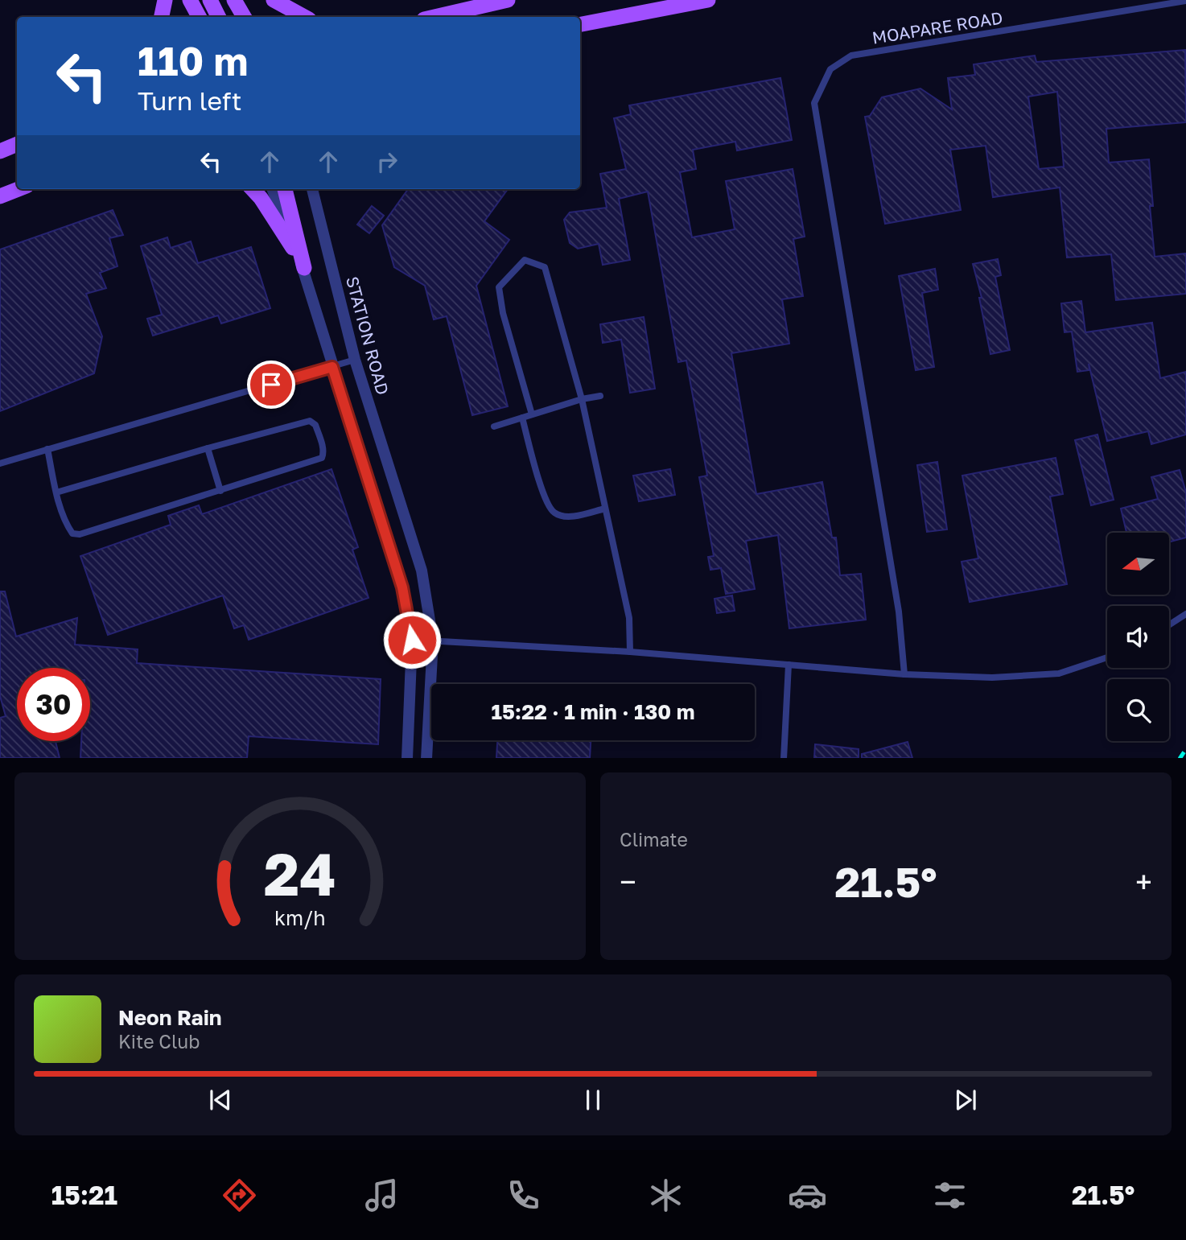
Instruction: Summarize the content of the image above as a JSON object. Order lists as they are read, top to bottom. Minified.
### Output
{"streets":{"street":["STATION ROAD"],"lane":["MOAPARE ROAD"]},"north":"left","page":{"turn":["110 m","Turn left"],"limit":"30","trip":"15:22 · 1 min · 130 m","tile":"Climate","heat":["−","21.5°","+"],"song":["Neon Rain","Kite Club"],"tabs":["15:21","21.5°"],"gauge":["24","km/h"]}}
